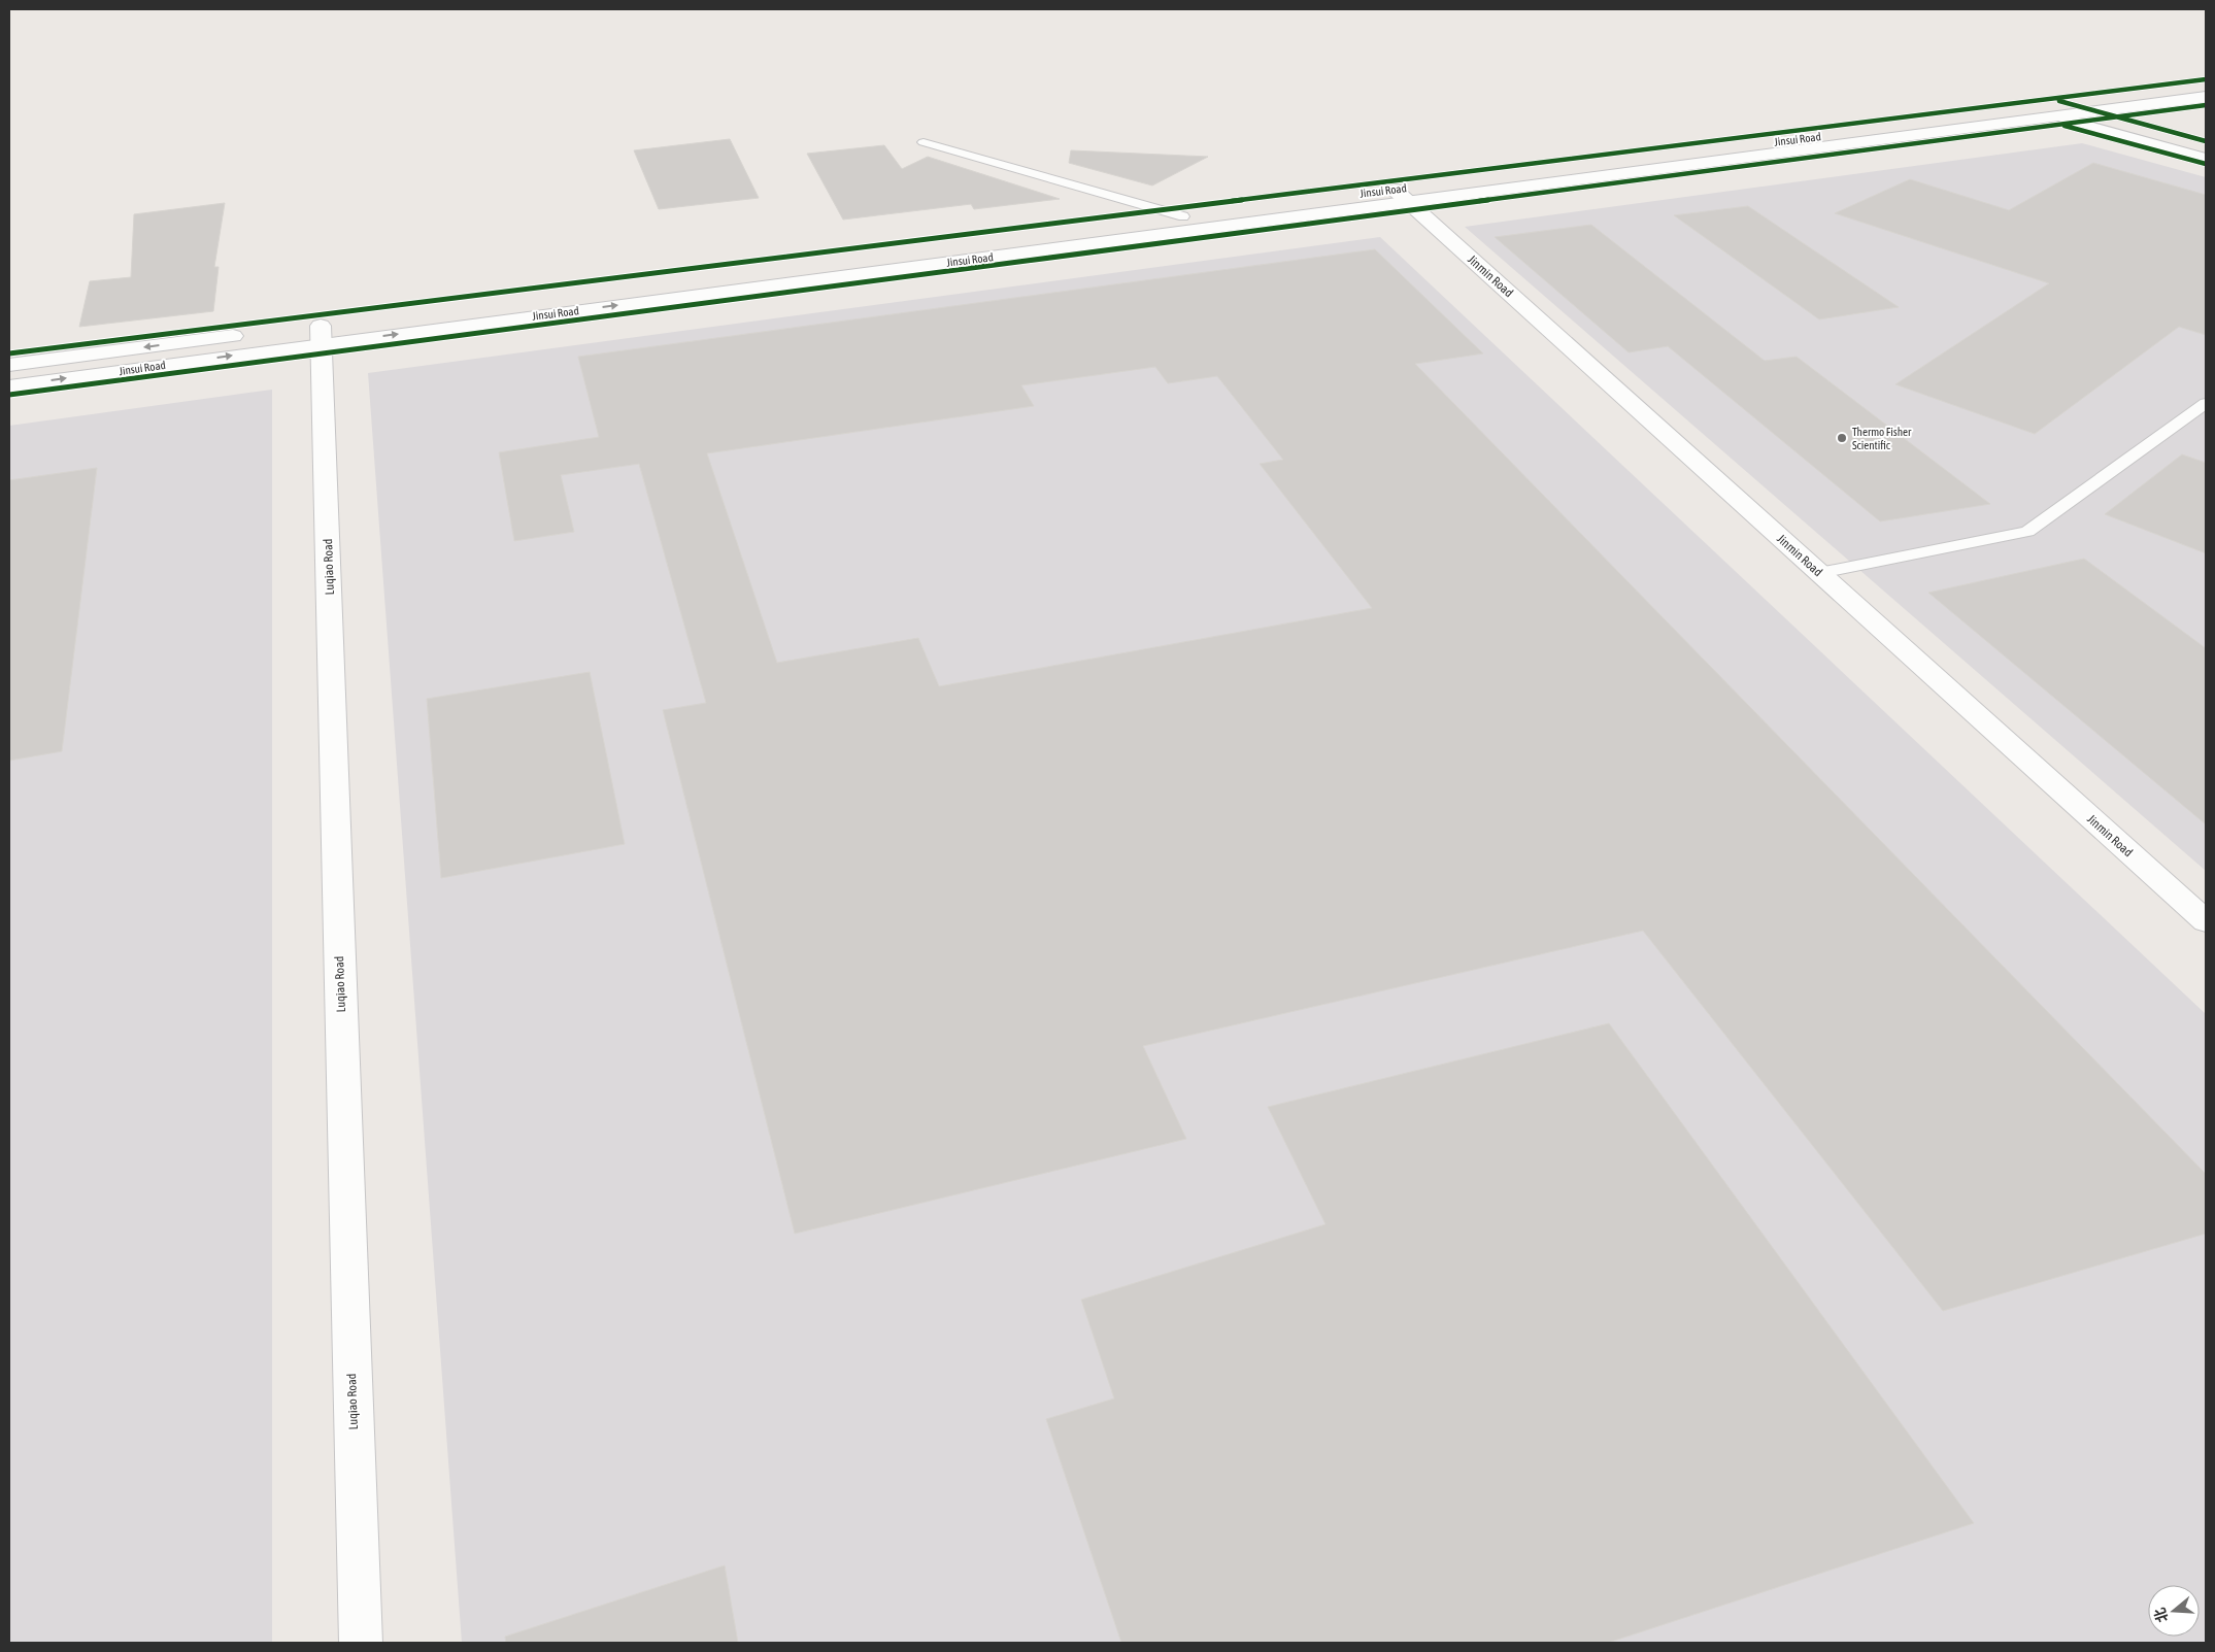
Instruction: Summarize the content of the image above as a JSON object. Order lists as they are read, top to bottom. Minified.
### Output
{"streets":{"street":["Jinsui Road","Jinmin Road","Luqiao Road"]},"crossings":[["Jinsui Road","Jinmin Road"],["Jinsui Road","Luqiao Road"]],"places":["Thermo Fisher Scientific"],"north":"left"}
